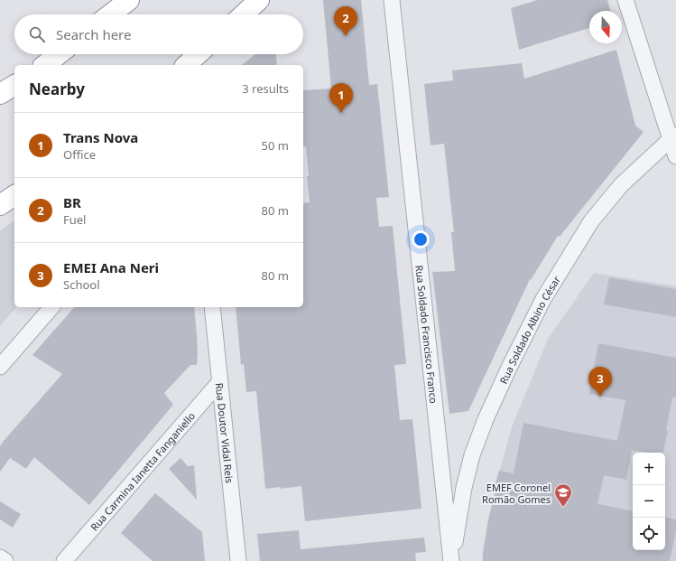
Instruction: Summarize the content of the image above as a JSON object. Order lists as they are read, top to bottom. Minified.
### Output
{"streets":{"street":["Rua Soldado Albino César","Rua Soldado Francisco Franco","Rua Doutor Vidal Reis","Rua Carmina Ianetta Fanganiello"]},"crossings":[["Rua Soldado Albino César","Rua Soldado Francisco Franco"],["Rua Doutor Vidal Reis","Rua Carmina Ianetta Fanganiello"]],"places":{"school or university":["EMEF Coronel Romão Gomes"]},"north":"bottom","page":{"pins":["2","1","3"],"search":"Search here","heading":["Nearby","3 results"],"list":[{"mark":"1","name":"Trans Nova","note":"Office","value":"50 m"},{"mark":"2","name":"BR","note":"Fuel","value":"80 m"},{"mark":"3","name":"EMEI Ana Neri","note":"School","value":"80 m"}],"map_buttons":["+","−"]}}
